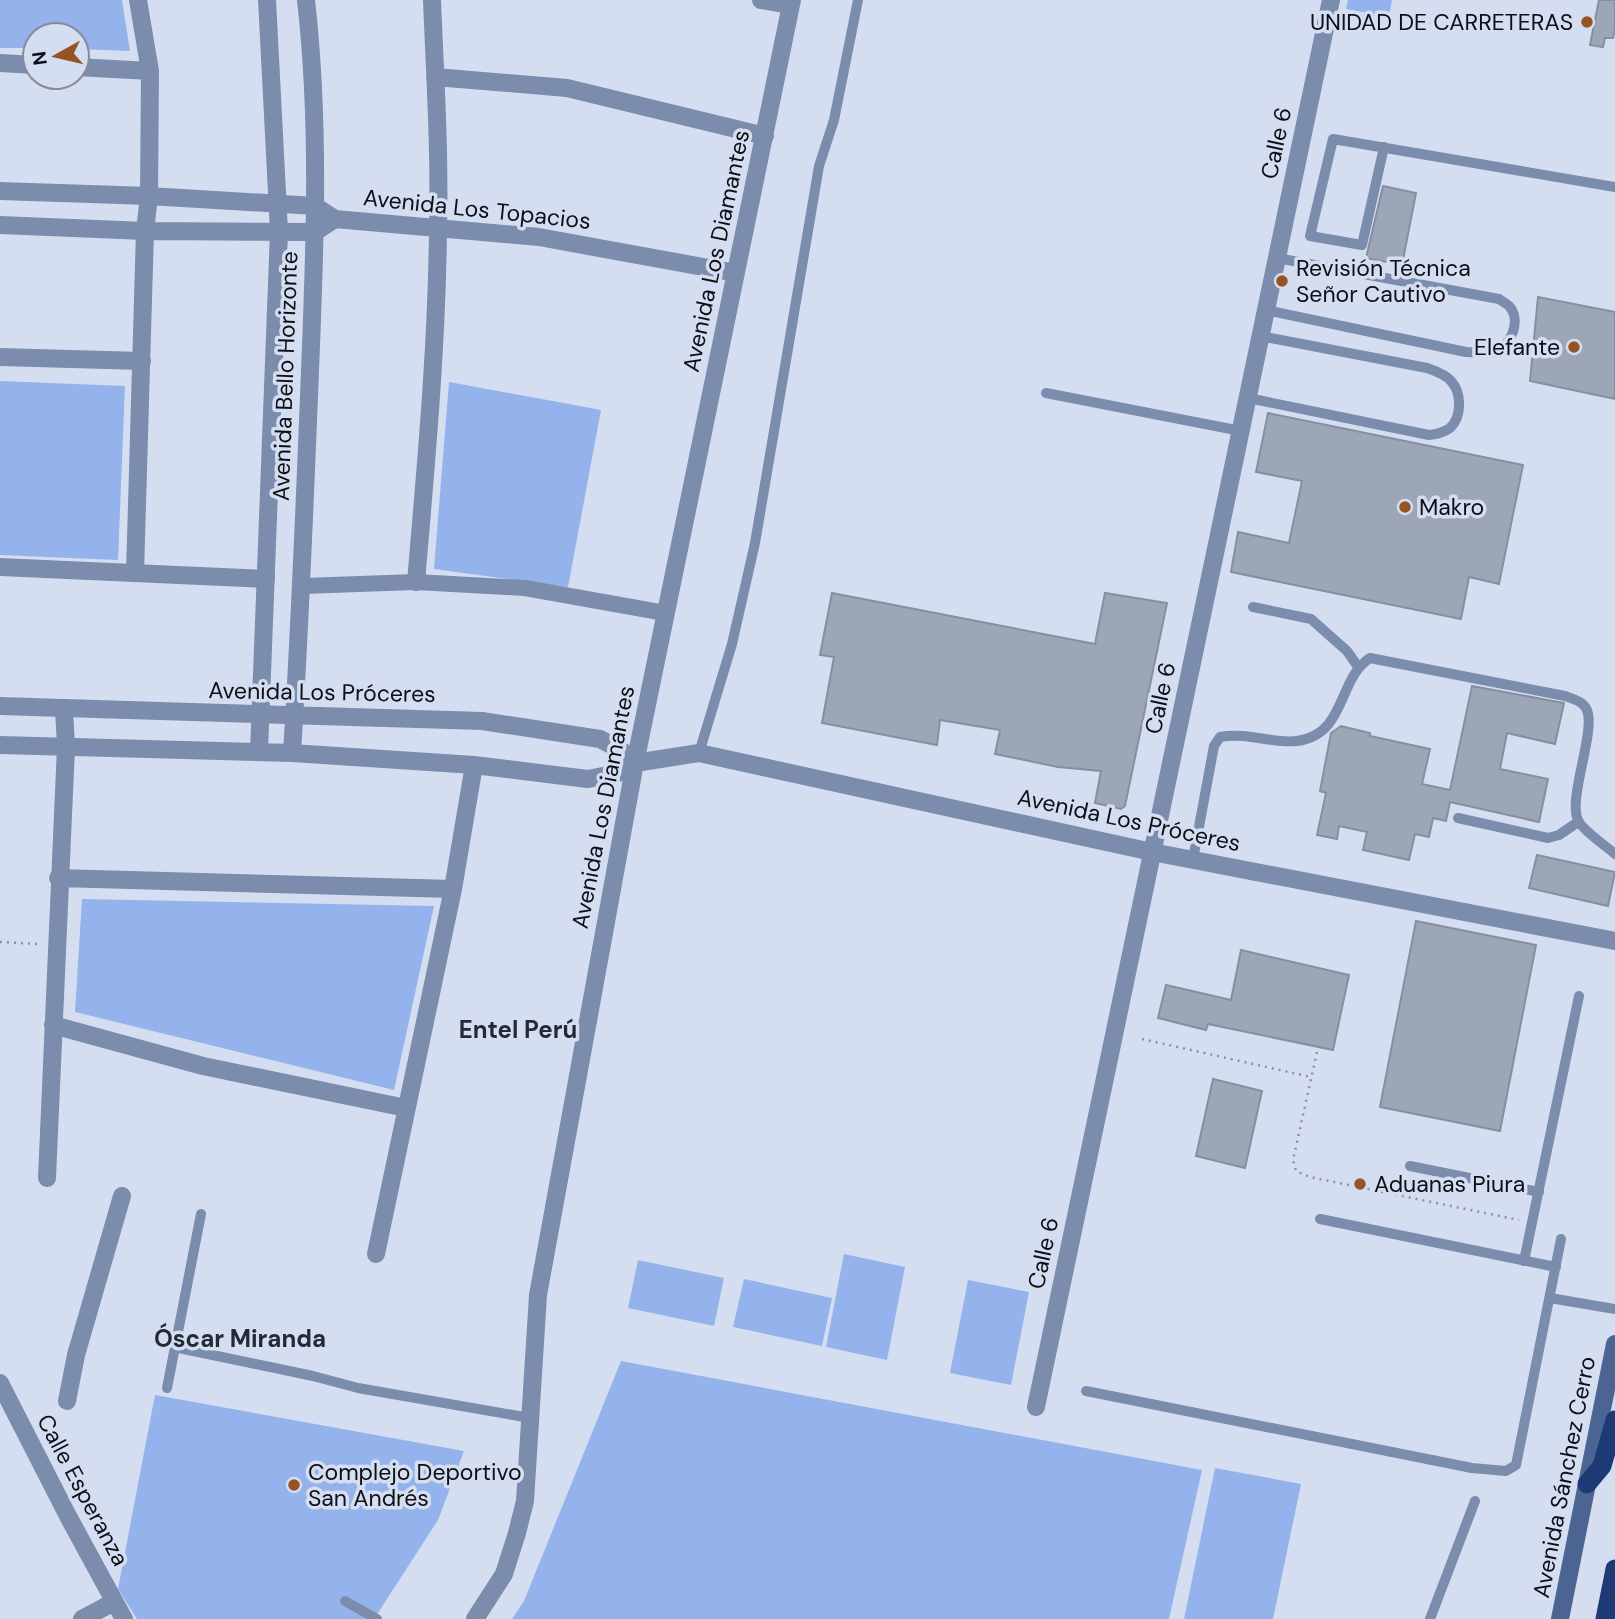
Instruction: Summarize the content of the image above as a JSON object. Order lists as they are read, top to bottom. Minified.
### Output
{"streets":{"main road":["Avenida Sánchez Cerro"],"street":["Calle 6","Avenida Los Topacios","Avenida Los Diamantes","Avenida Bello Horizonte","Avenida Los Próceres","Calle Esperanza"]},"crossings":[["Calle 6","Avenida Los Próceres"],["Avenida Los Topacios","Avenida Los Diamantes"],["Avenida Los Topacios","Avenida Bello Horizonte"],["Avenida Los Diamantes","Avenida Los Próceres"],["Avenida Bello Horizonte","Avenida Los Próceres"]],"districts":["Entel Perú","Óscar Miranda"],"places":["UNIDAD DE CARRETERAS","Revisión Técnica Señor Cautivo","Elefante","Makro","Aduanas Piura","Complejo Deportivo San Andrés"],"north":"left"}
